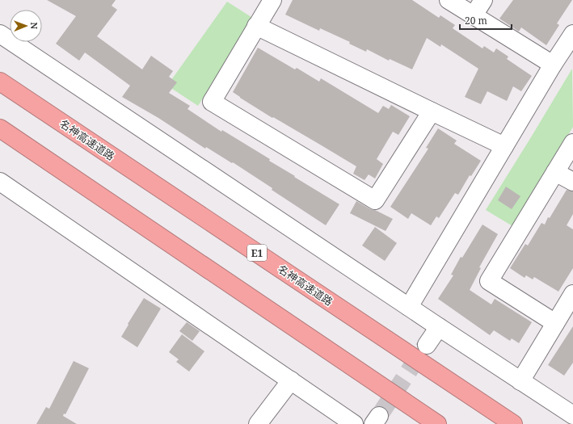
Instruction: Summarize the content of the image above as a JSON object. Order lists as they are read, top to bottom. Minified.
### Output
{"streets":{"highway":["名神高速道路","E1"]},"scale_bar":"20 m","north":"right"}
